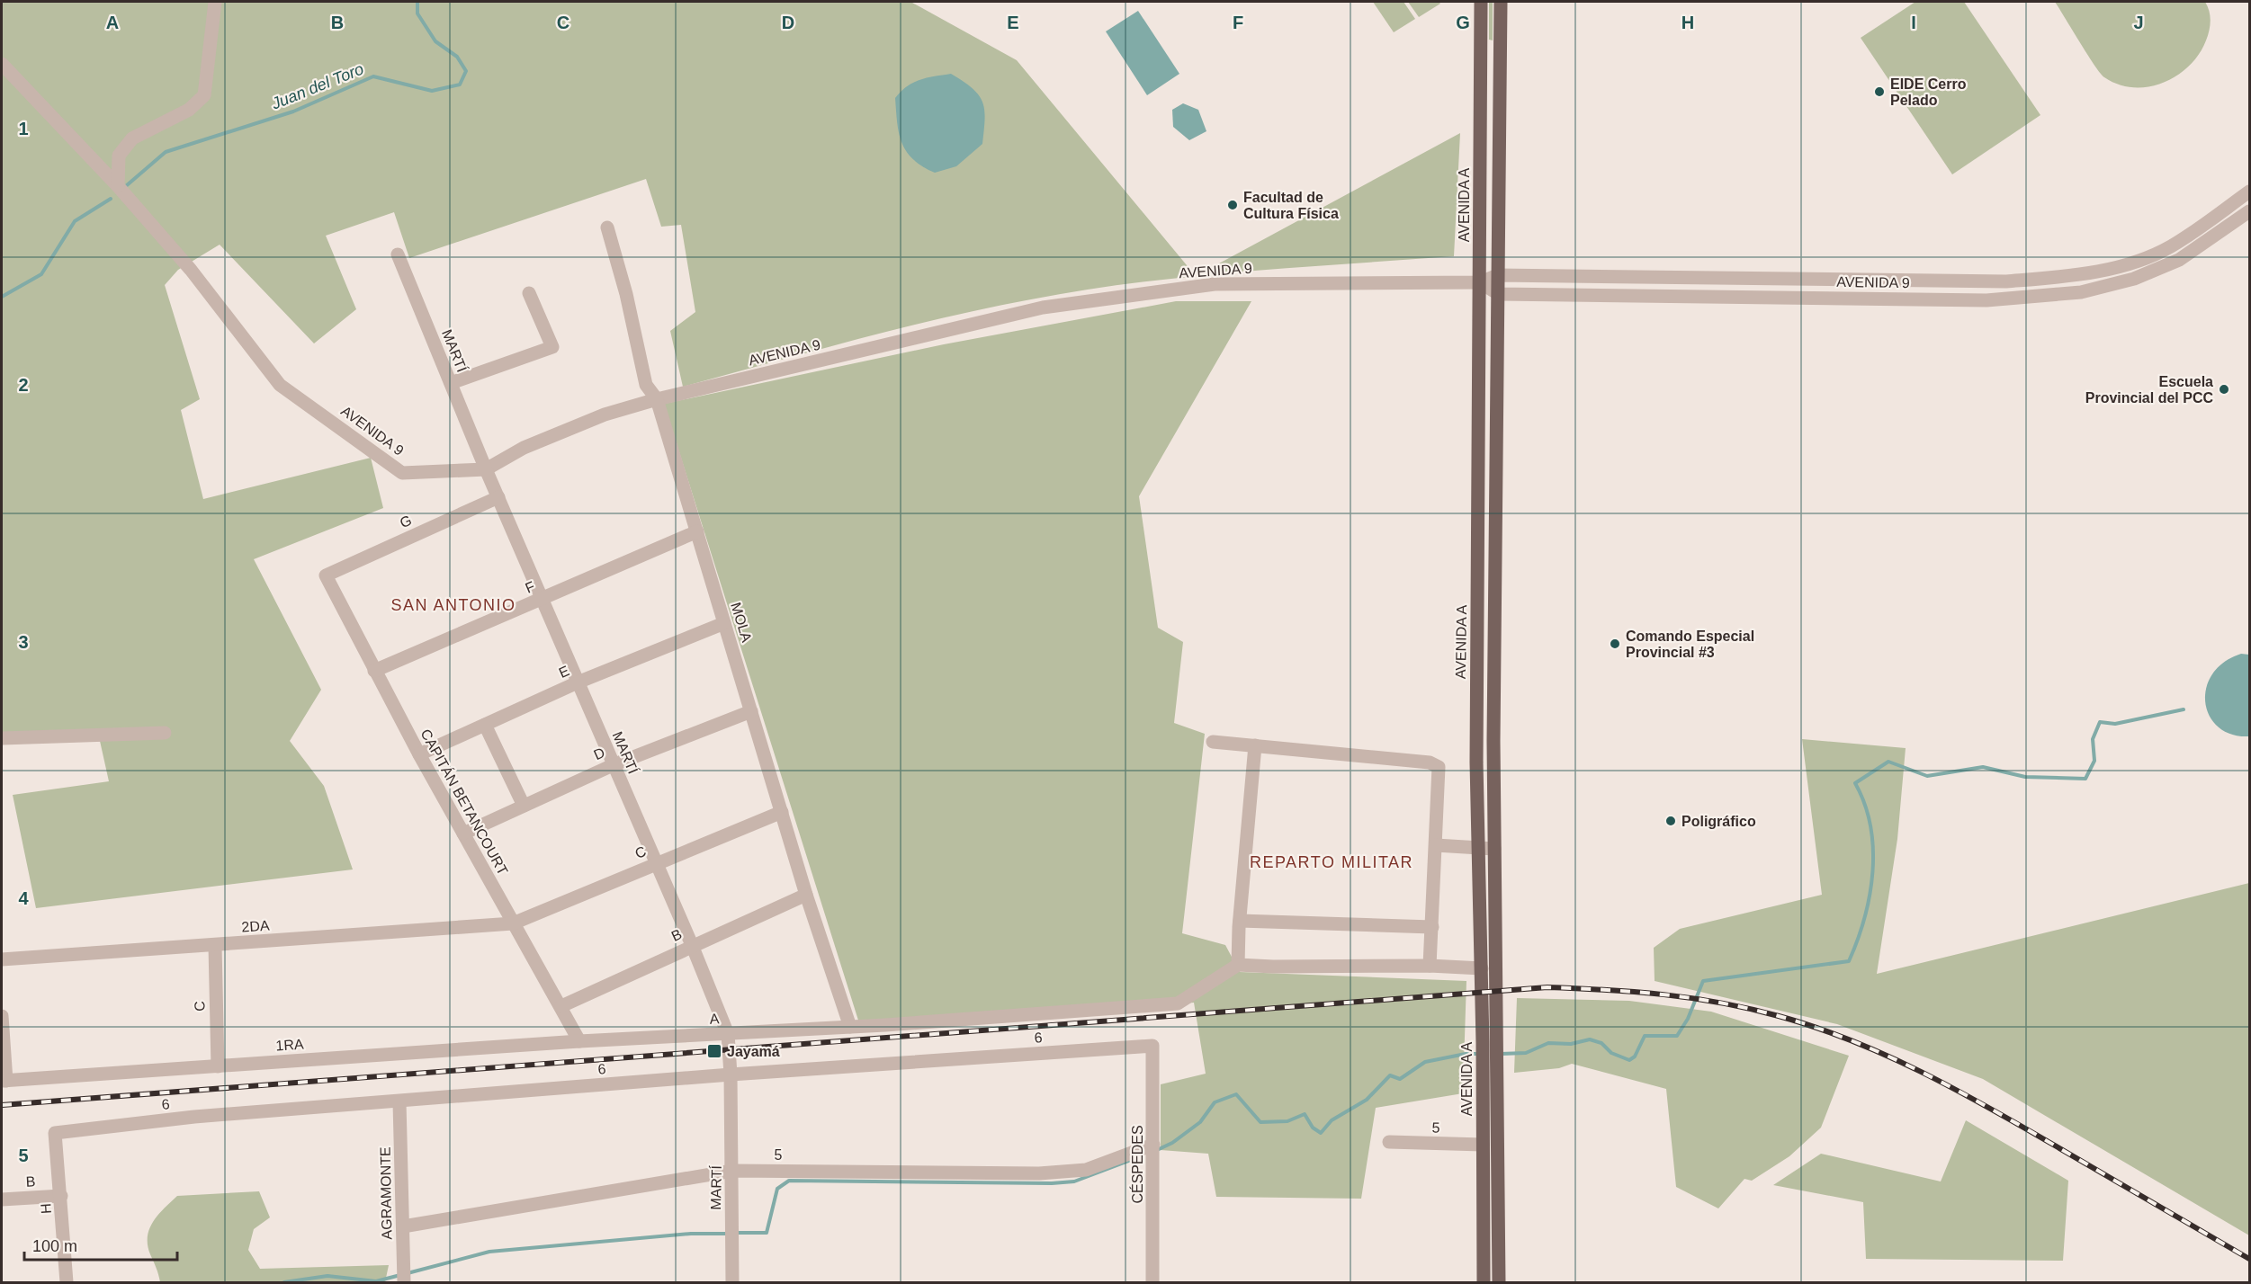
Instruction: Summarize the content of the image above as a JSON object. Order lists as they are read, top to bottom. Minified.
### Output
{"streets":{"main road":["AVENIDA A"],"street":["AVENIDA 9","MARTÍ","G","F","MOLA","E","D","CAPITÁN BETANCOURT","C","2DA","B","A","6","1RA","5","CÉSPEDES","AGRAMONTE","H"]},"crossings":[["AVENIDA A","AVENIDA 9"],["AVENIDA A","5"],["AVENIDA 9","MARTÍ"],["AVENIDA 9","MOLA"],["MARTÍ","G"],["MARTÍ","F"],["MARTÍ","E"],["MARTÍ","D"],["MARTÍ","C"],["MARTÍ","B"],["MARTÍ","A"],["MARTÍ","6"],["MARTÍ","5"],["G","CAPITÁN BETANCOURT"],["F","MOLA"],["F","CAPITÁN BETANCOURT"],["MOLA","E"],["MOLA","D"],["MOLA","C"],["MOLA","B"],["MOLA","A"],["E","CAPITÁN BETANCOURT"],["D","CAPITÁN BETANCOURT"],["CAPITÁN BETANCOURT","C"],["CAPITÁN BETANCOURT","2DA"],["CAPITÁN BETANCOURT","B"],["CAPITÁN BETANCOURT","A"],["CAPITÁN BETANCOURT","1RA"],["C","2DA"],["C","1RA"],["B","H"],["A","1RA"],["6","CÉSPEDES"],["6","AGRAMONTE"],["6","H"],["5","CÉSPEDES"],["5","AGRAMONTE"]],"districts":["SAN ANTONIO","REPARTO MILITAR"],"water":["Juan del Toro"],"places":{"other":["EIDE Cerro Pelado","Facultad de Cultura Física","Escuela Provincial del PCC","Comando Especial Provincial #3","Poligráfico"],"transit":["Jayamá"]},"scale_bar":"100 m","grid":{"columns":["A","B","C","D","E","F","G","H","I","J"],"rows":["1","2","3","4","5"]}}
